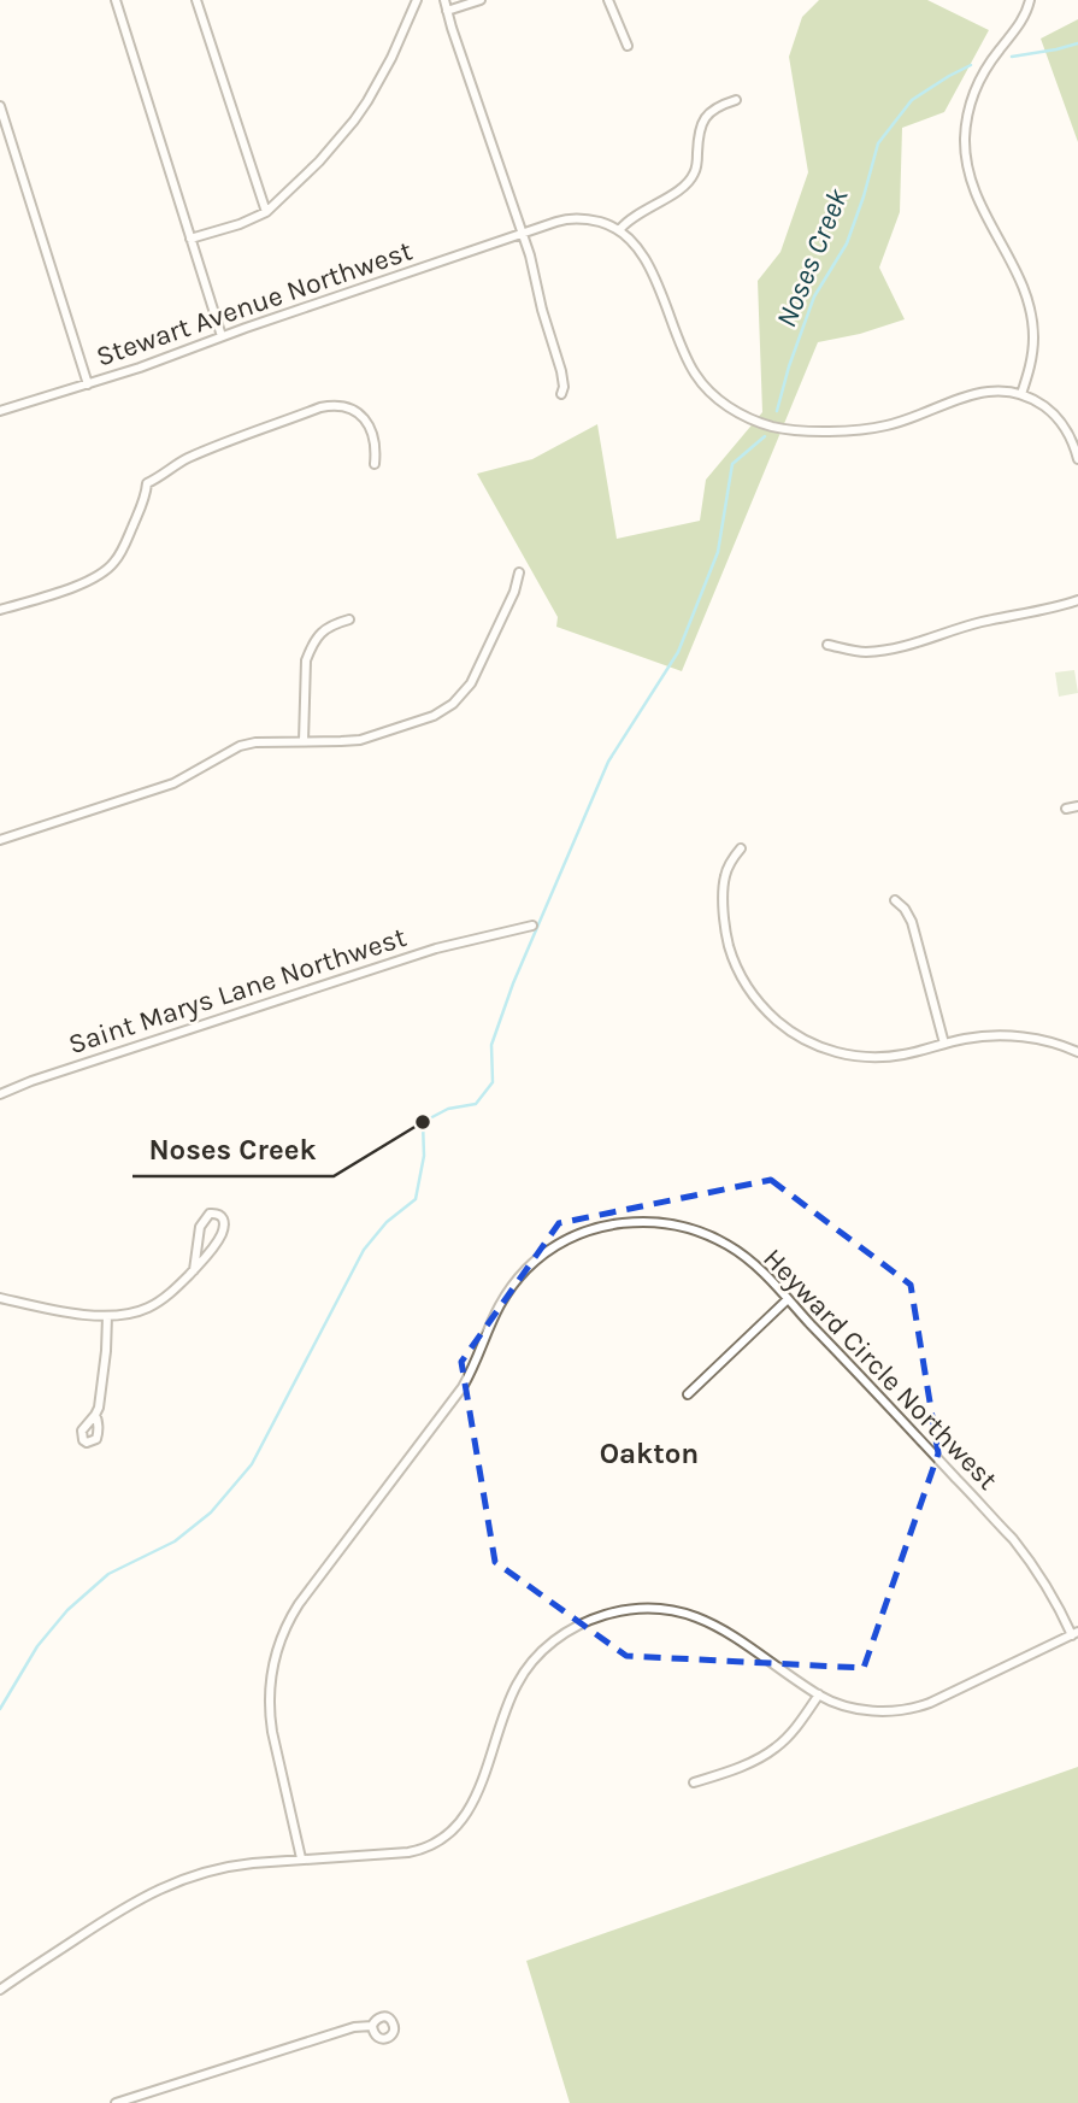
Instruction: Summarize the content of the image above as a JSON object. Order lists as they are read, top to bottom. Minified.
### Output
{"streets":{"street":["Stewart Avenue Northwest","Saint Marys Lane Northwest","Heyward Circle Northwest"]},"districts":["Oakton"],"water":["Noses Creek"],"places":["Noses Creek"]}
